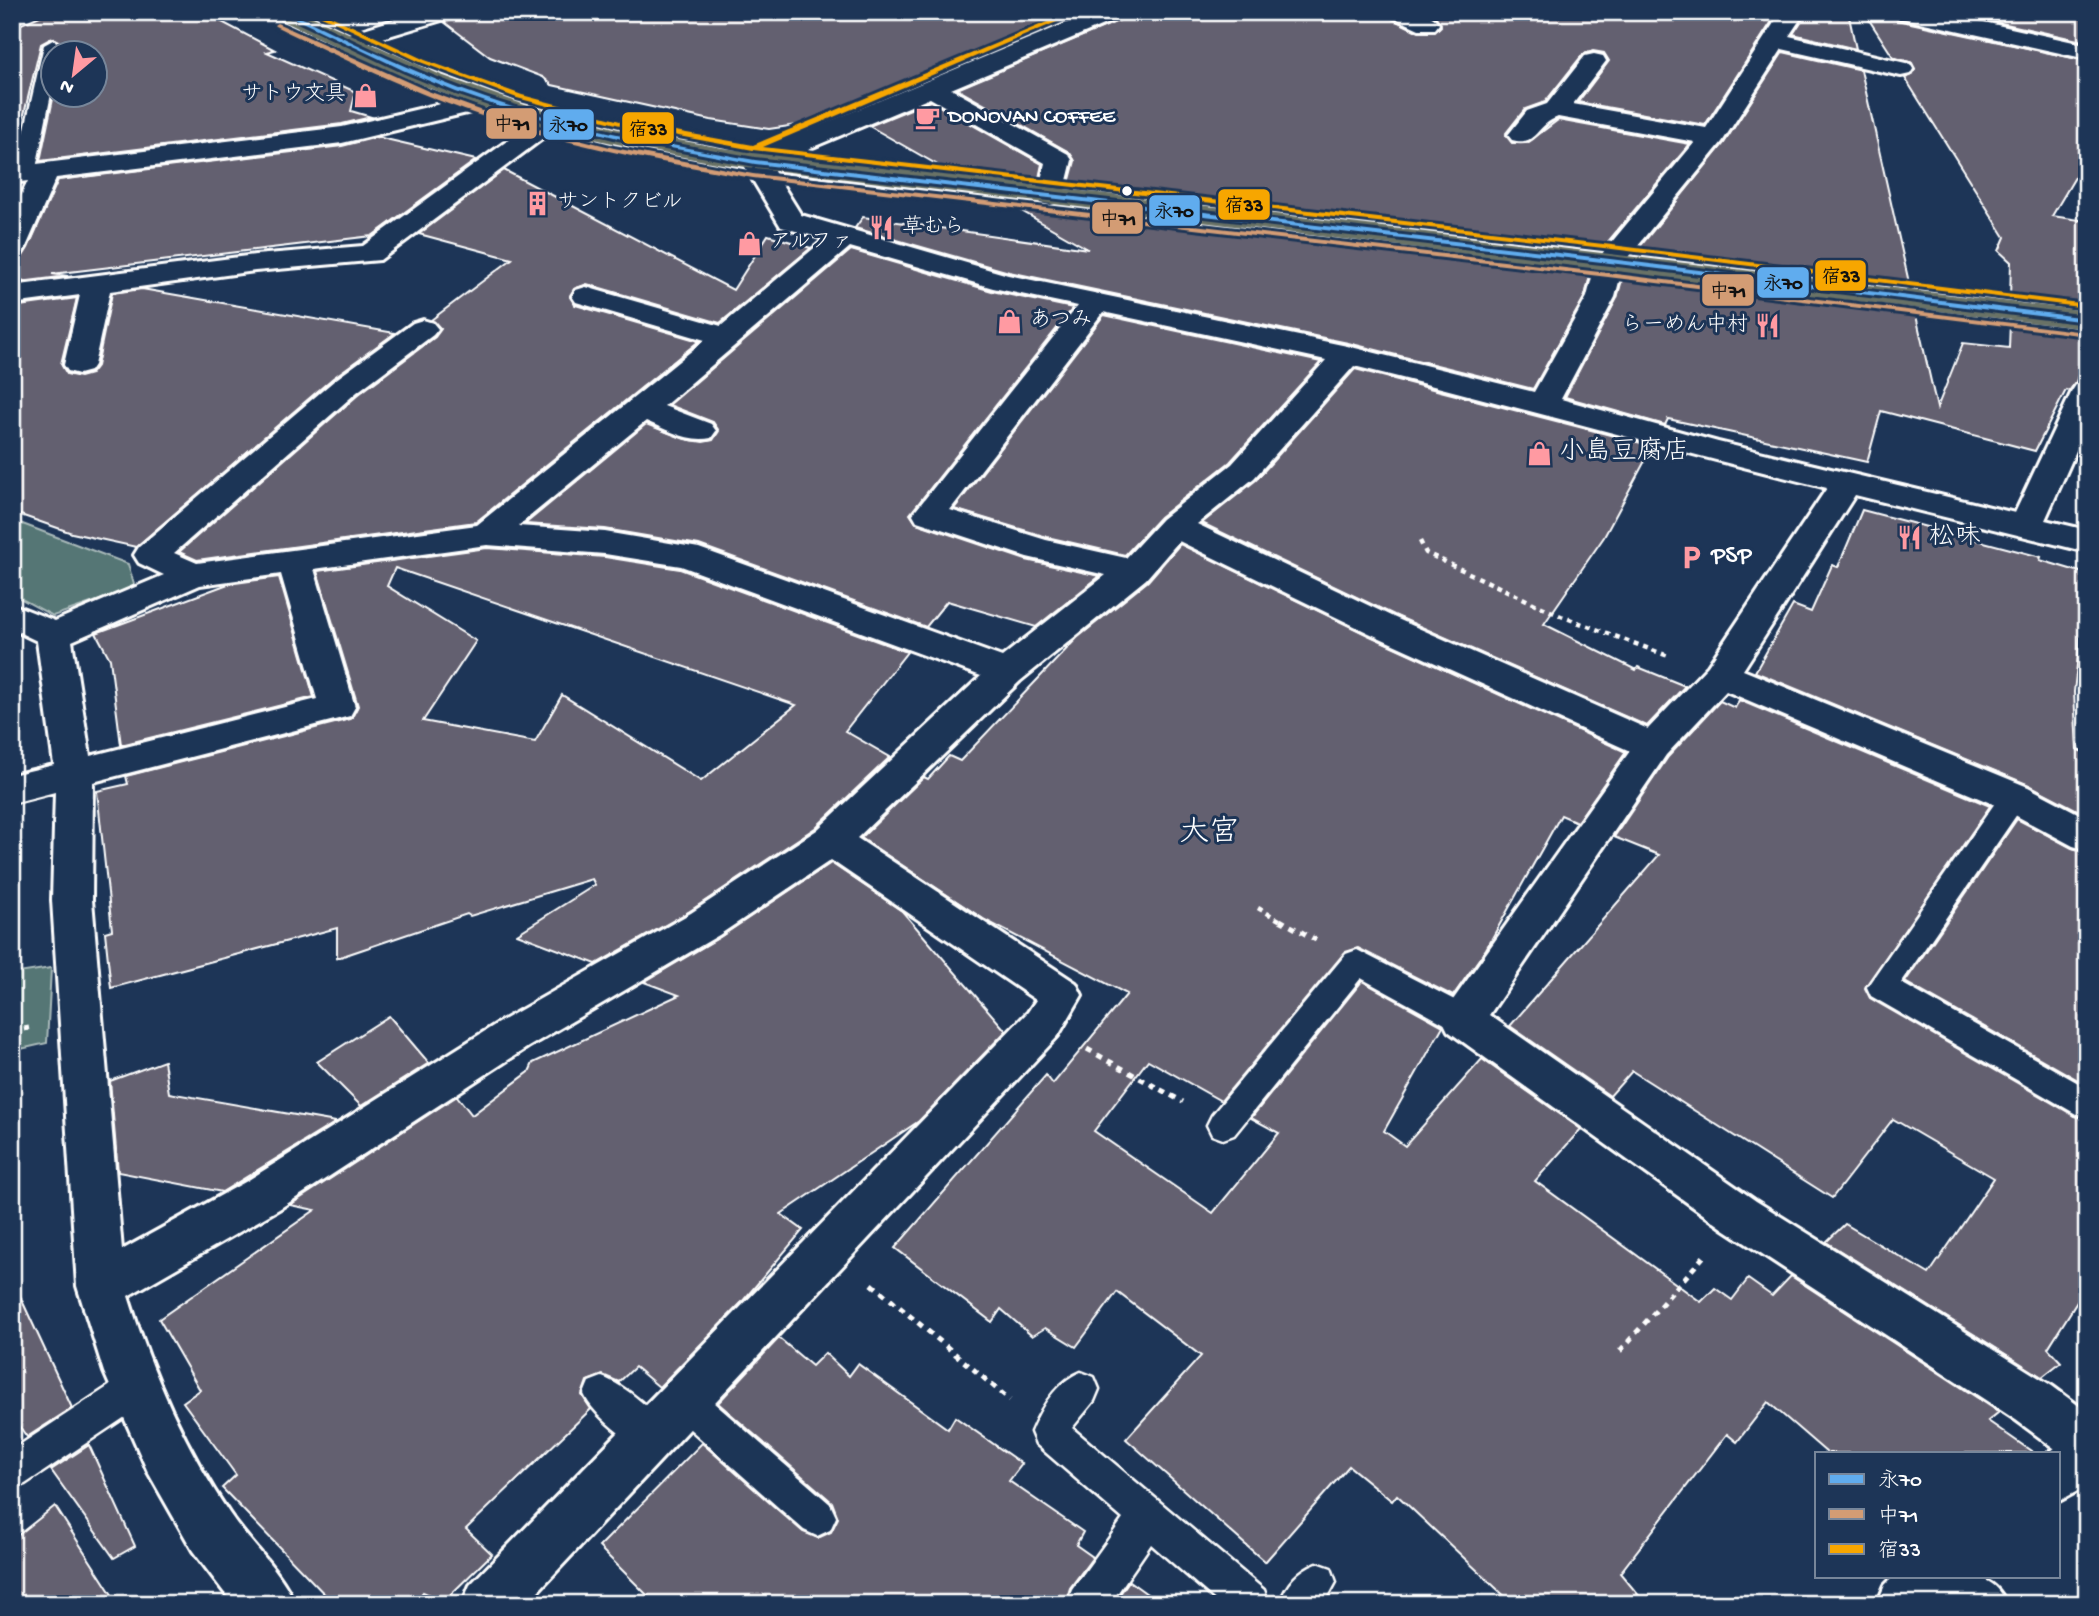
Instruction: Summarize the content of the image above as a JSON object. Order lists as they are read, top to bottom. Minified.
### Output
{"districts":["大宮"],"places":{"shop":["サトウ文具","アルファ","あつみ","小島豆腐店"],"cafe":["DONOVAN COFFEE"],"building":["サントクビル"],"restaurant":["草むら","らーめん中村","松味"],"parking":["PSP"]},"lines":["transit line 永70","transit line 宿33","transit line 中71"],"legend":["永70","中71","宿33"],"north":"bottom left"}
